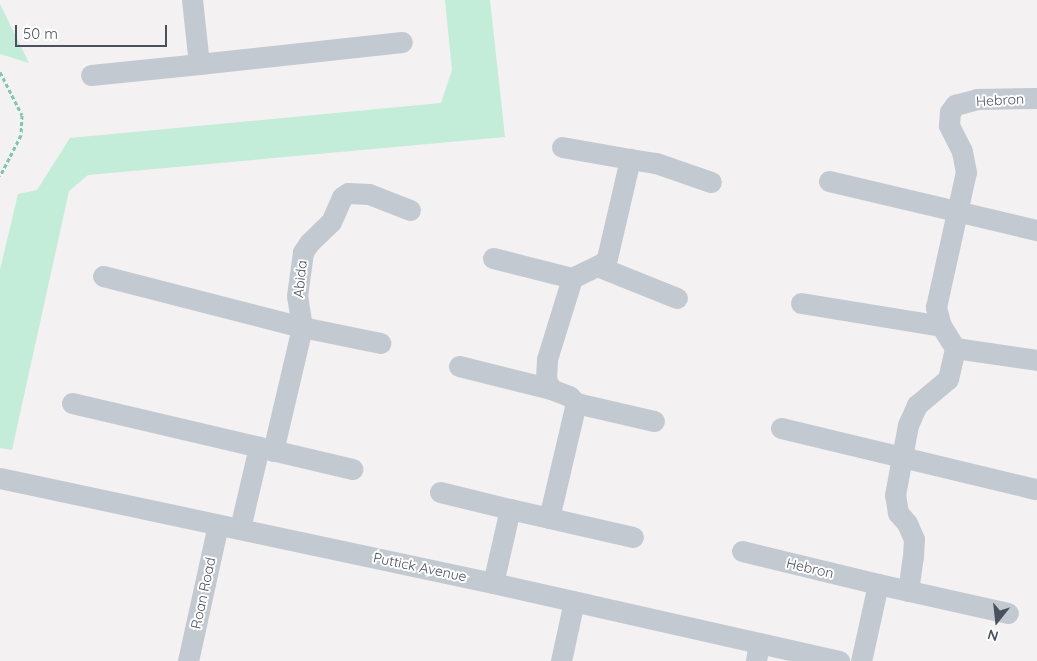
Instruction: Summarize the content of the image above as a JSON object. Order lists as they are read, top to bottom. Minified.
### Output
{"streets":{"street":["Hebron","Abida","Puttick Avenue","Roan Road"]},"crossings":[["Abida","Puttick Avenue"],["Puttick Avenue","Roan Road"]],"scale_bar":"50 m","north":"bottom"}
